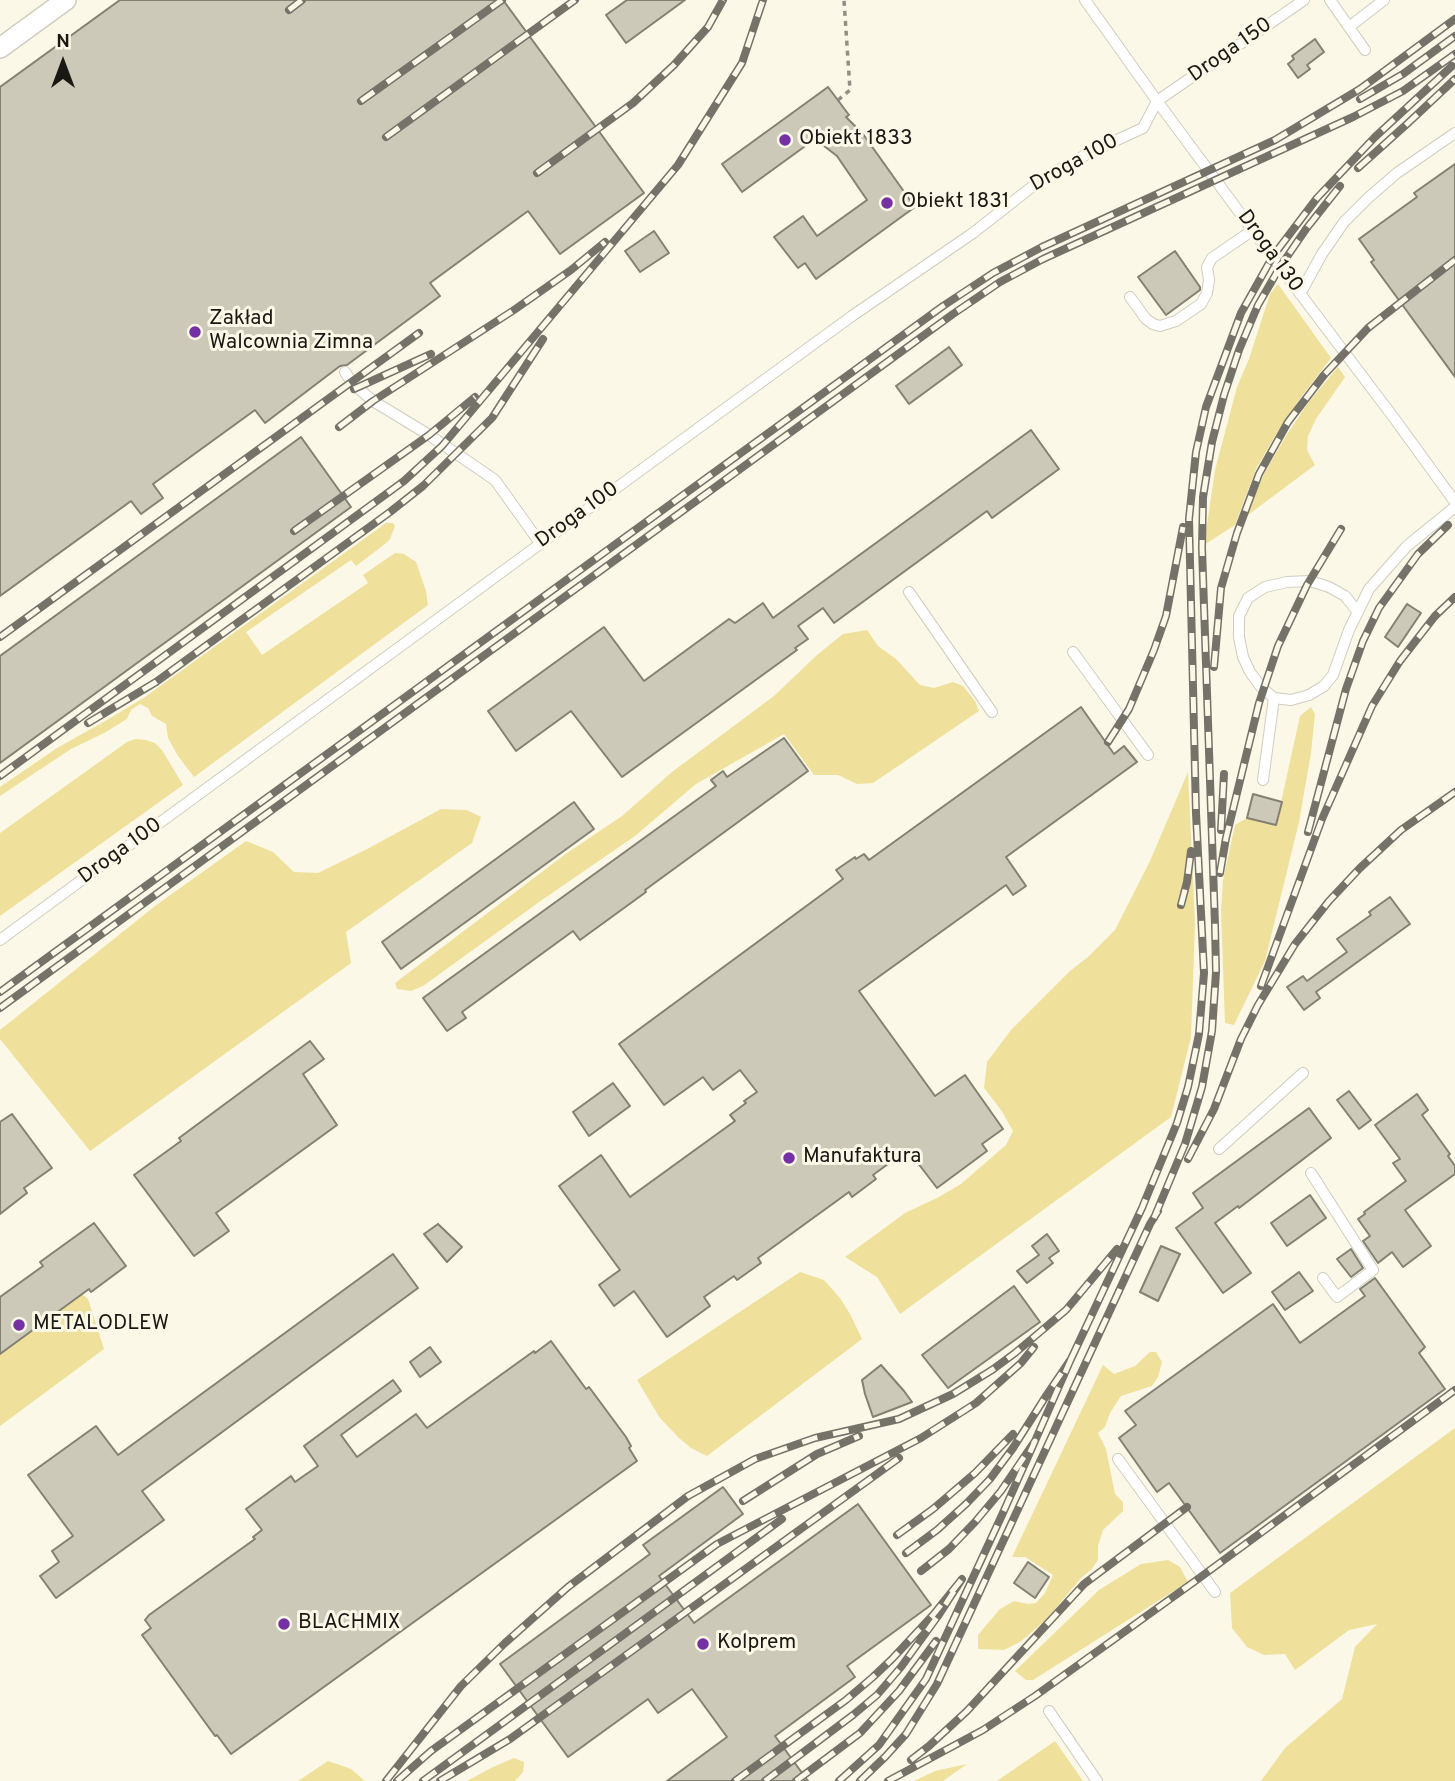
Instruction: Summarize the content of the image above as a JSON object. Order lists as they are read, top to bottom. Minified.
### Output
{"streets":{"lane":["Droga 150","Droga 100","Droga 130"]},"crossings":[["Droga 150","Droga 100"],["Droga 150","Droga 130"],["Droga 100","Droga 130"]],"places":["Obiekt 1833","Obiekt 1831","Zakład Walcownia Zimna","Manufaktura","METALODLEW","BLACHMIX","Kolprem"],"north":"top"}
